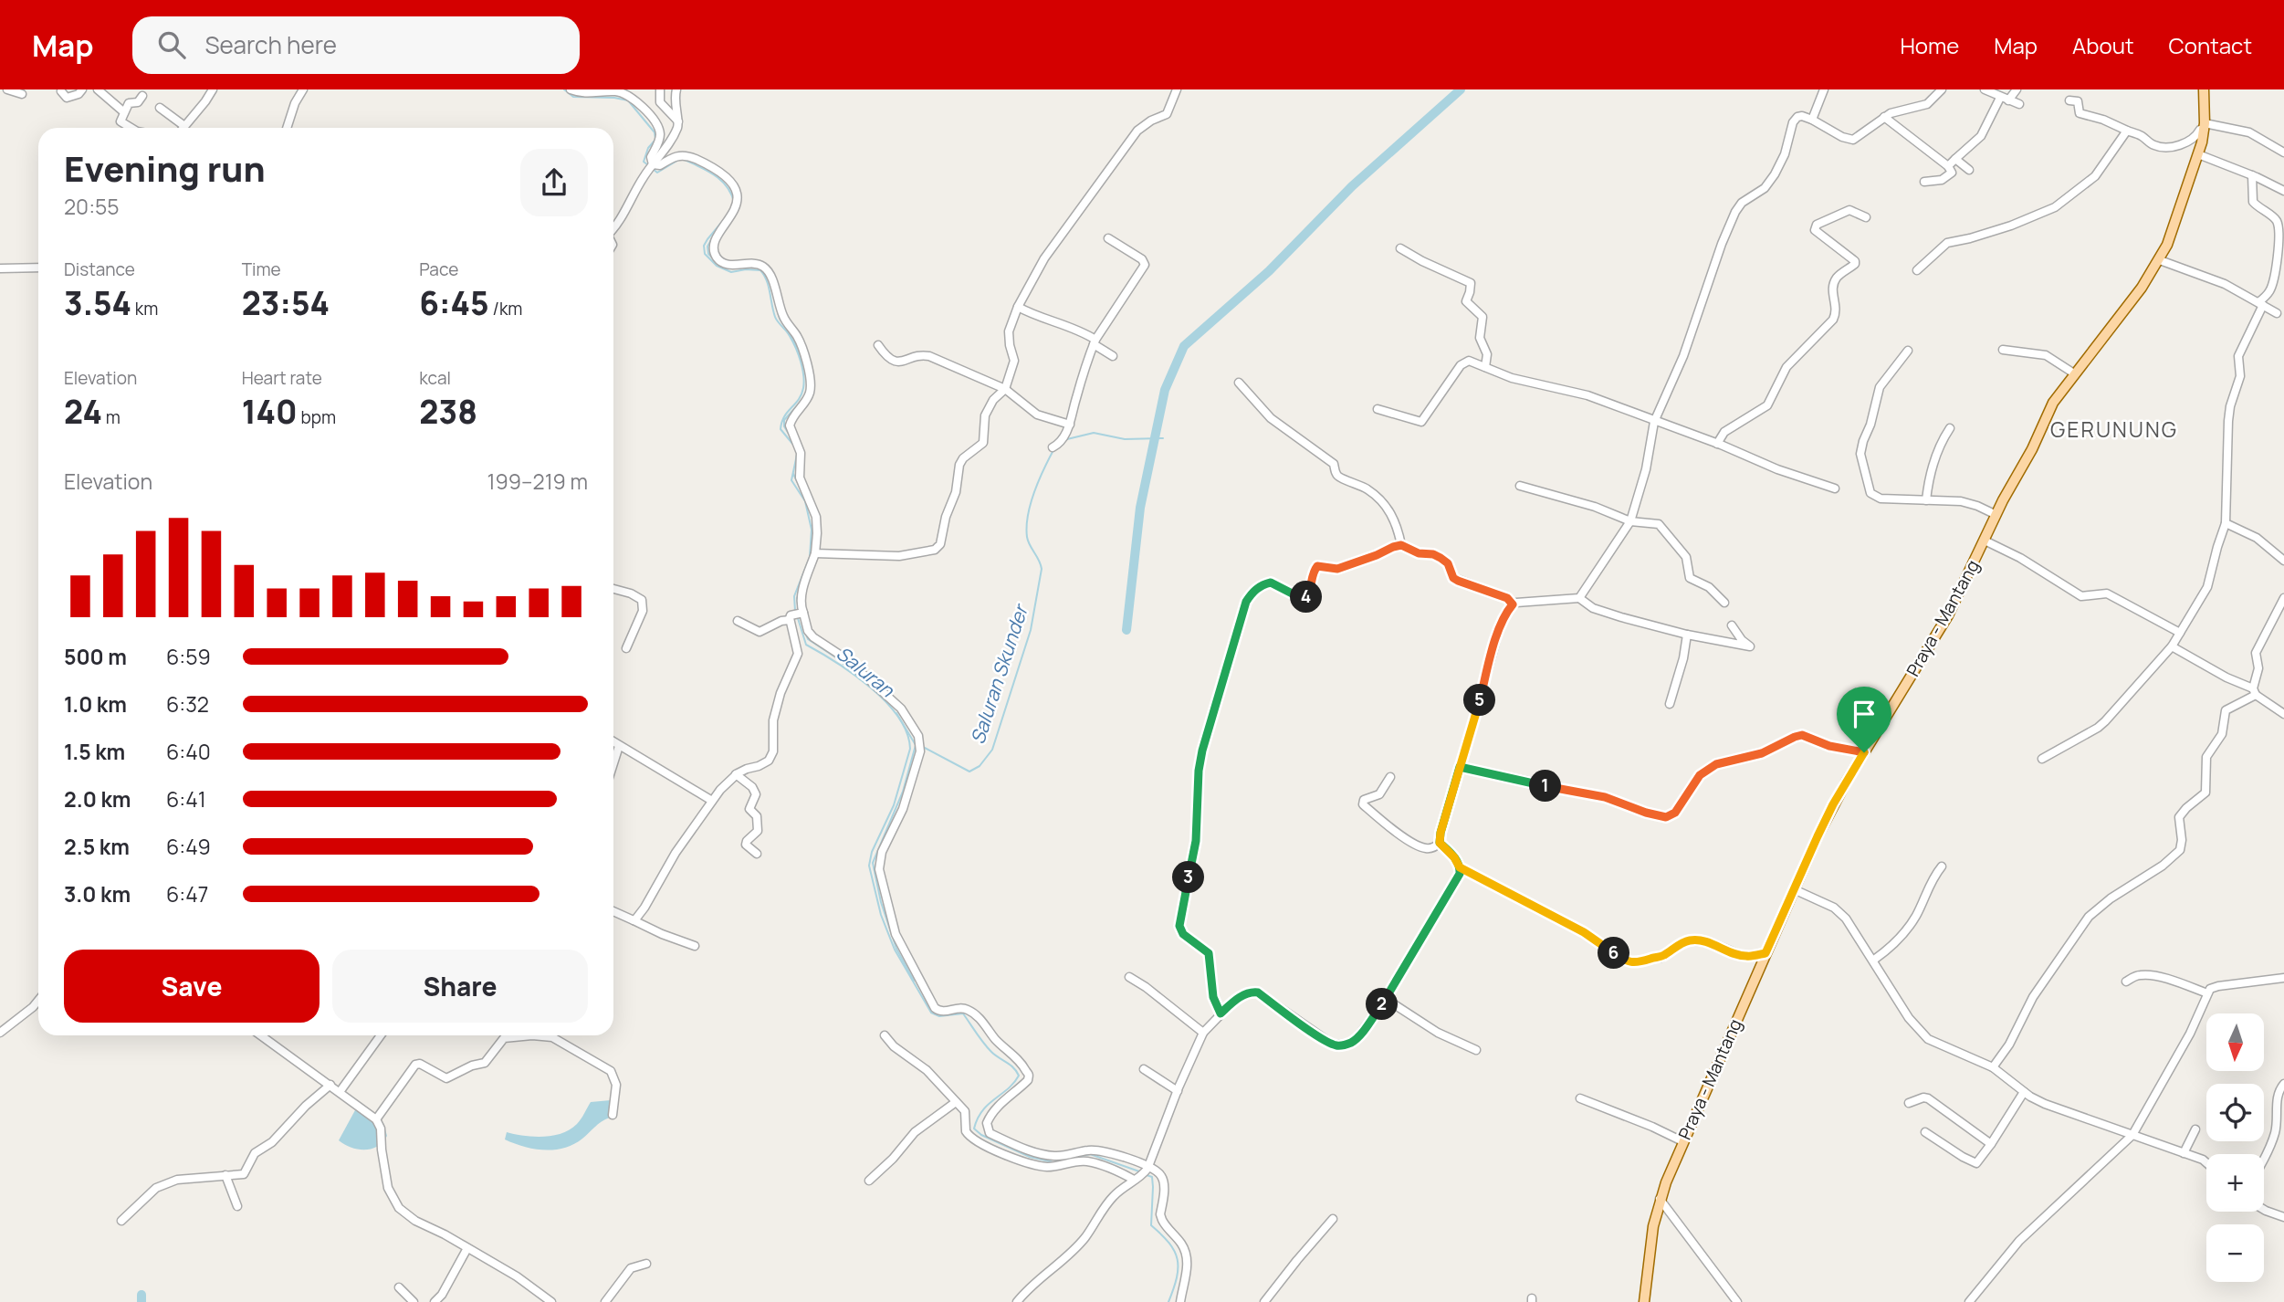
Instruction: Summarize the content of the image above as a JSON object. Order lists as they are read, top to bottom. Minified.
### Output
{"streets":{"main road":["Praya - Mantang"]},"districts":["GERUNUNG"],"water":["Saluran","Saluran Skunder"],"north":"bottom","page":{"header":"Map","search":"Search here","nav":["Home","Map","About","Contact"],"heading":["Evening run","20:55"],"stats":[["Distance","3.54 km"],["Time","23:54"],["Pace","6:45 /km"],["Elevation","24 m"],["Heart rate","140 bpm"],["kcal","238"]],"chart":["Elevation","199–219 m"],"pins":["4","5","1","3","6","2"],"list":[{"name":"500 m","note":"6:59"},{"name":"1.0 km","note":"6:32"},{"name":"1.5 km","note":"6:40"},{"name":"2.0 km","note":"6:41"},{"name":"2.5 km","note":"6:49"},{"name":"3.0 km","note":"6:47"}],"buttons":["Save","Share"],"map_buttons":["+","−"]}}
